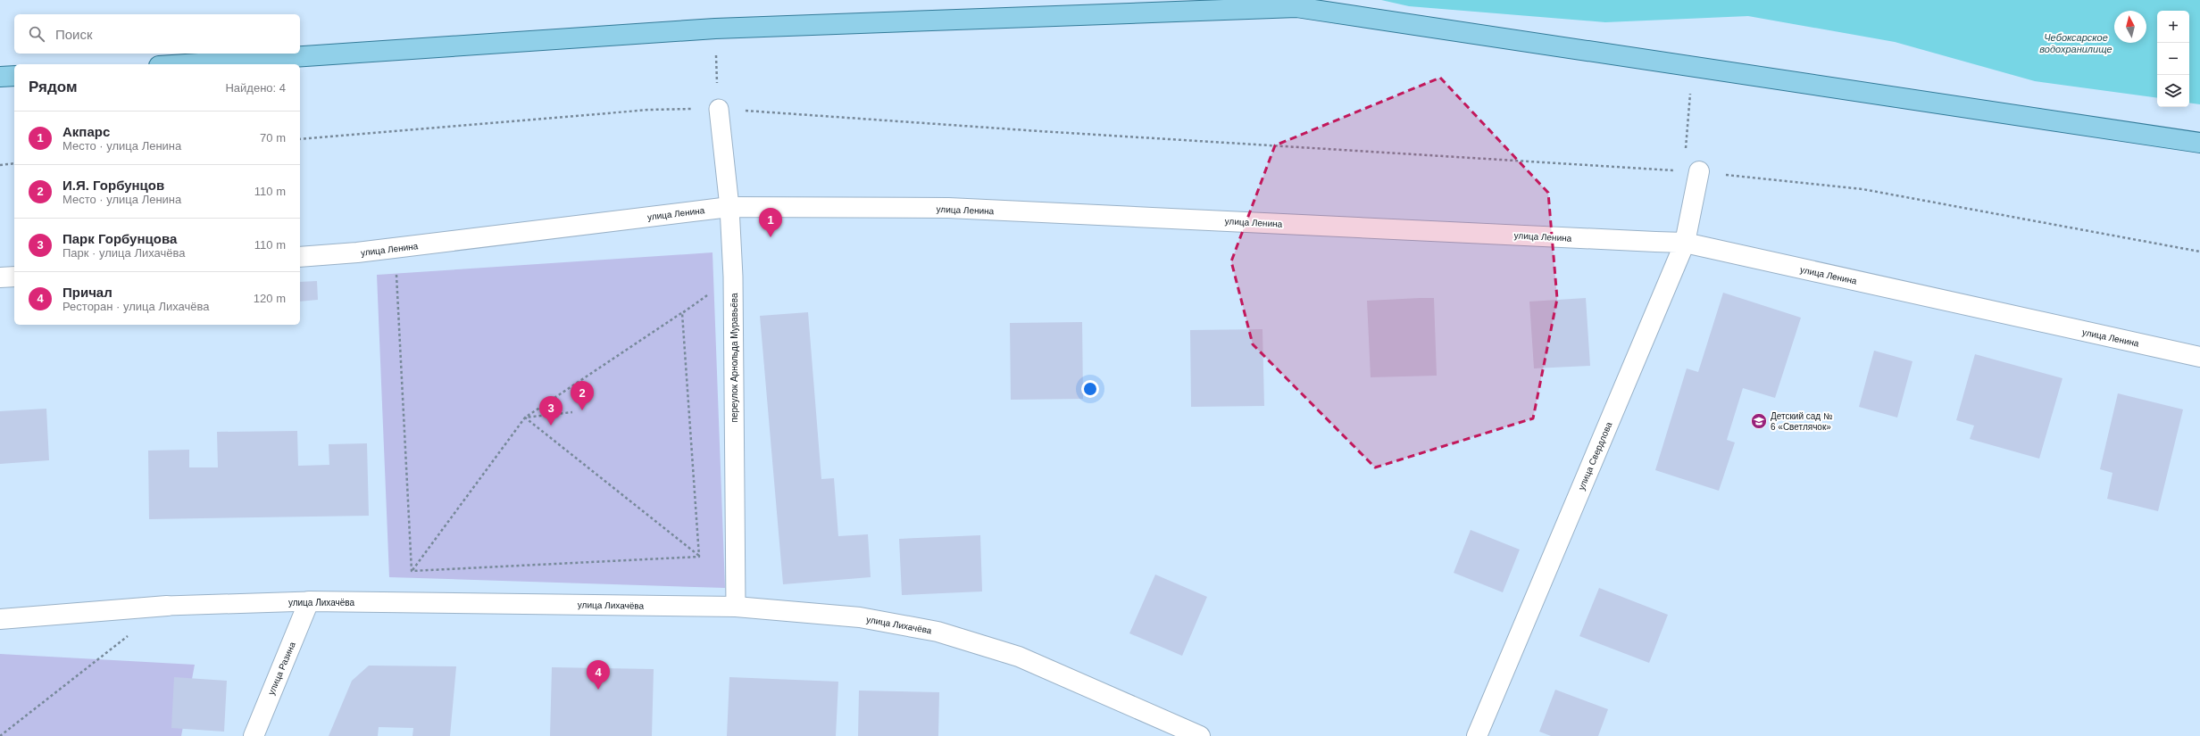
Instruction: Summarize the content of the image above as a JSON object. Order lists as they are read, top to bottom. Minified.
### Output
{"streets":{"street":["улица Ленина","улица Свердлова","улица Лихачёва","улица Разина"],"lane":["переулок Арнольда Муравьёва"]},"crossings":[["улица Ленина","переулок Арнольда Муравьёва"],["улица Ленина","улица Свердлова"],["переулок Арнольда Муравьёва","улица Лихачёва"],["улица Лихачёва","улица Разина"]],"water":["Чебоксарское водохранилище"],"places":{"school or university":["Детский сад № 6 «Светлячок»"]},"north":"top","page":{"map_buttons":["+","−"],"search":"Поиск","heading":["Рядом","Найдено: 4"],"list":[{"mark":"1","name":"Акпарс","note":"Место · улица Ленина","value":"70 m"},{"mark":"2","name":"И.Я. Горбунцов","note":"Место · улица Ленина","value":"110 m"},{"mark":"3","name":"Парк Горбунцова","note":"Парк · улица Лихачёва","value":"110 m"},{"mark":"4","name":"Причал","note":"Ресторан · улица Лихачёва","value":"120 m"}],"pins":["1","2","3","4"]}}
